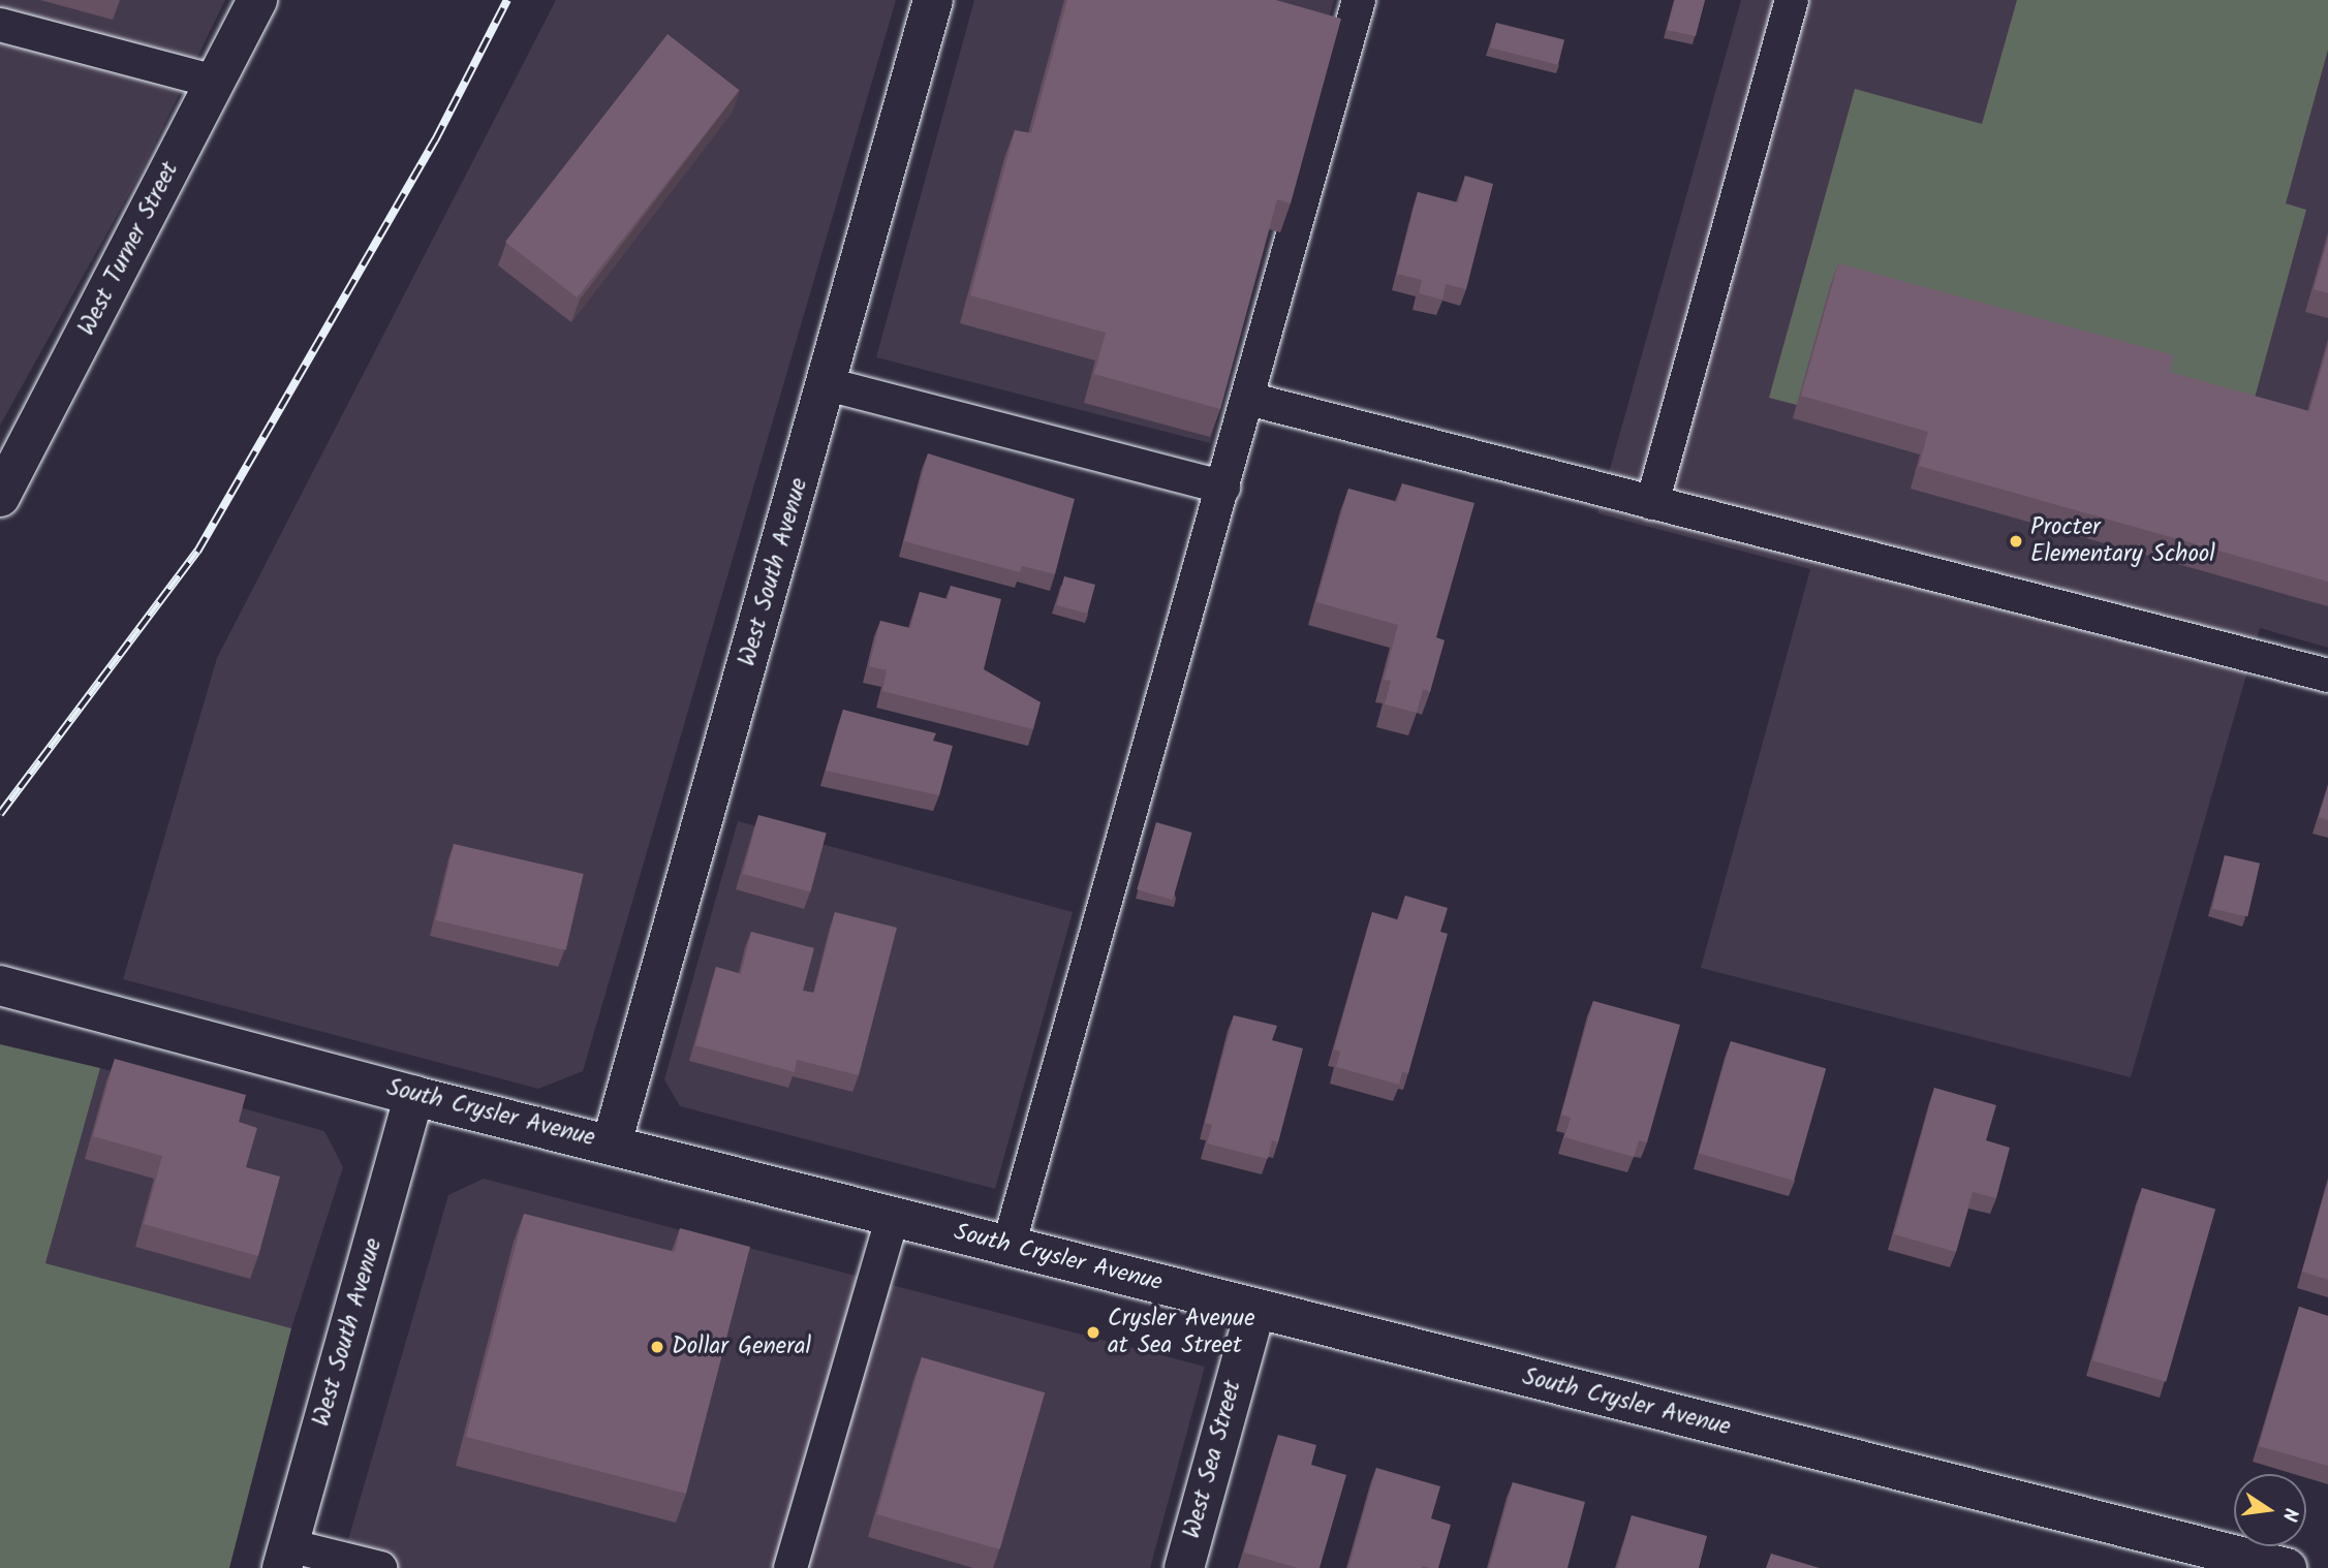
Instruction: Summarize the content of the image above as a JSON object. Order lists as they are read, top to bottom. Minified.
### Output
{"streets":{"street":["West Turner Street","West South Avenue","South Crysler Avenue","West Sea Street"]},"crossings":[["West South Avenue","South Crysler Avenue"],["South Crysler Avenue","West Sea Street"]],"places":["Procter Elementary School","Crysler Avenue at Sea Street","Dollar General"],"north":"right"}
